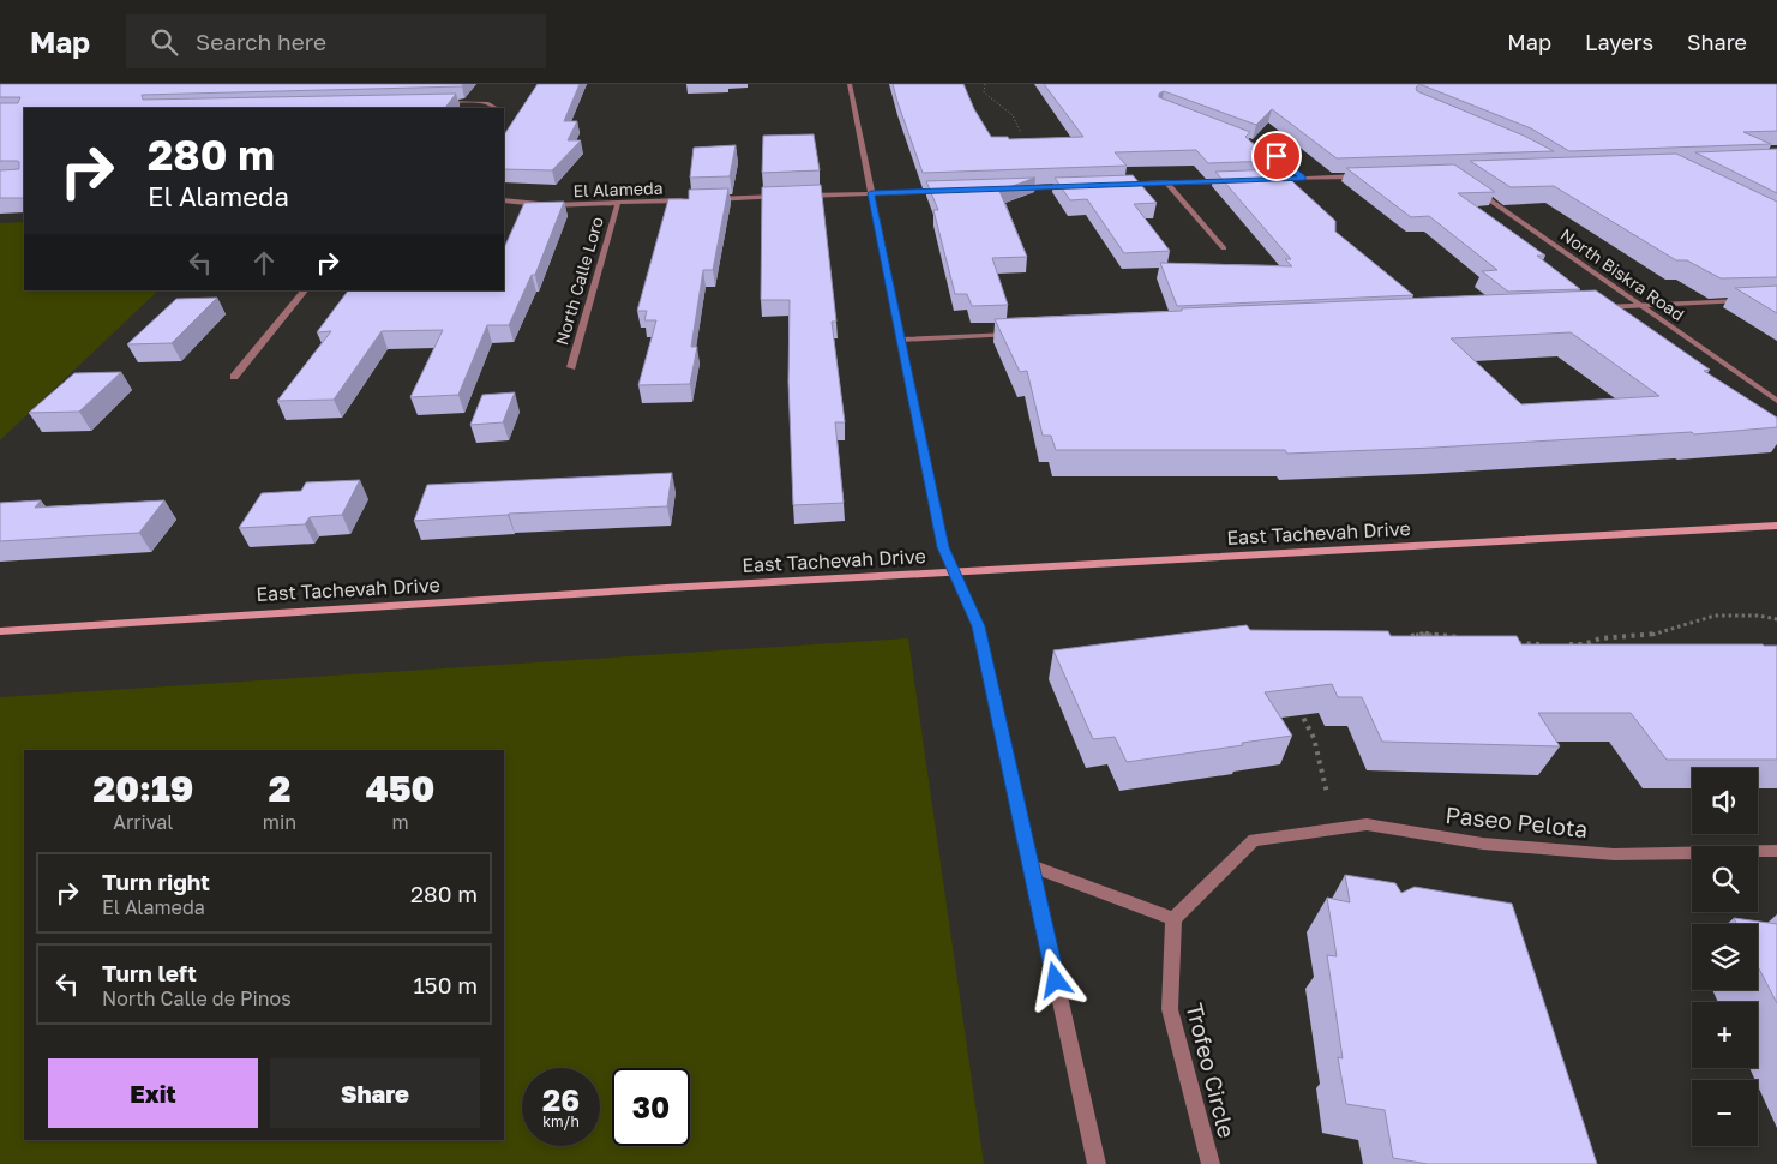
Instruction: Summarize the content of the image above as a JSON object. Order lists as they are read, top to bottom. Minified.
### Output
{"streets":{"street":["El Alameda","North Biskra Road","North Calle Loro","East Tachevah Drive","Paseo Pelota","Trofeo Circle"]},"crossings":[["El Alameda","North Calle Loro"],["Paseo Pelota","Trofeo Circle"]],"page":{"header":"Map","search":"Search here","nav":["Map","Layers","Share"],"turn":["280 m","El Alameda"],"eta":["20:19","Arrival","2","min","450","m"],"map_buttons":["+","−"],"list":[{"name":"Turn right","note":"El Alameda","value":"280 m"},{"name":"Turn left","note":"North Calle de Pinos","value":"150 m"}],"buttons":["Exit","Share"],"speed":"26 km/h","limit":"30"}}
